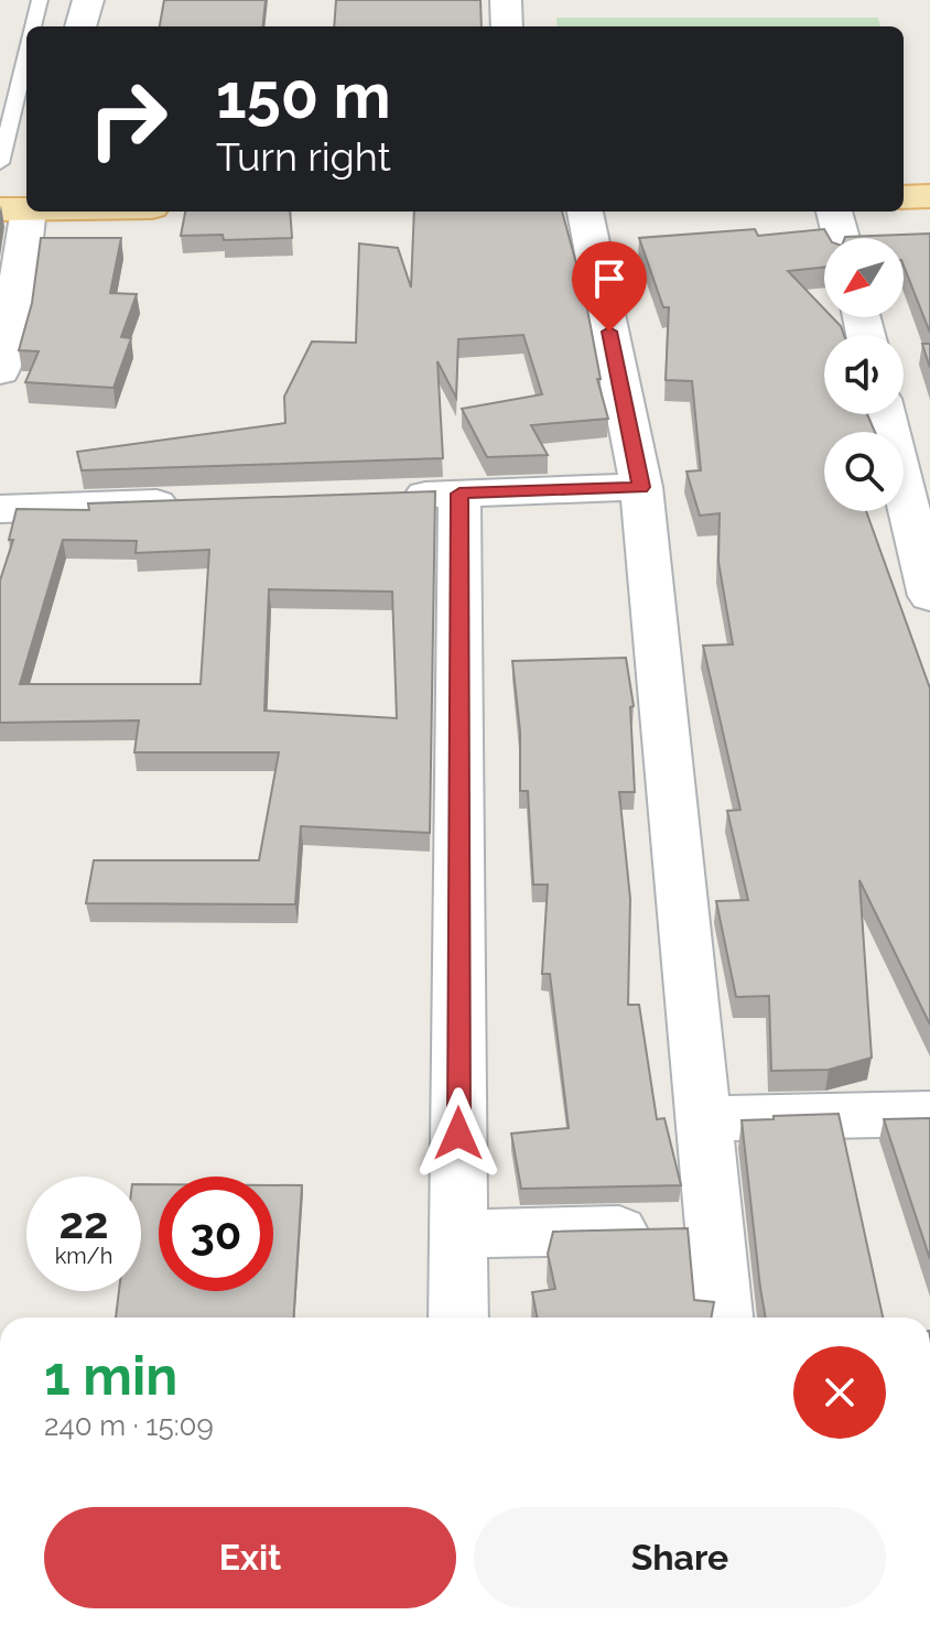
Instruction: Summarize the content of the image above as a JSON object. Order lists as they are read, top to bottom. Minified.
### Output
{"north":"bottom left","page":{"turn":["150 m","Turn right"],"speed":"22 km/h","limit":"30","heading":["1 min","240 m · 15:09"],"buttons":["Exit","Share"]}}
